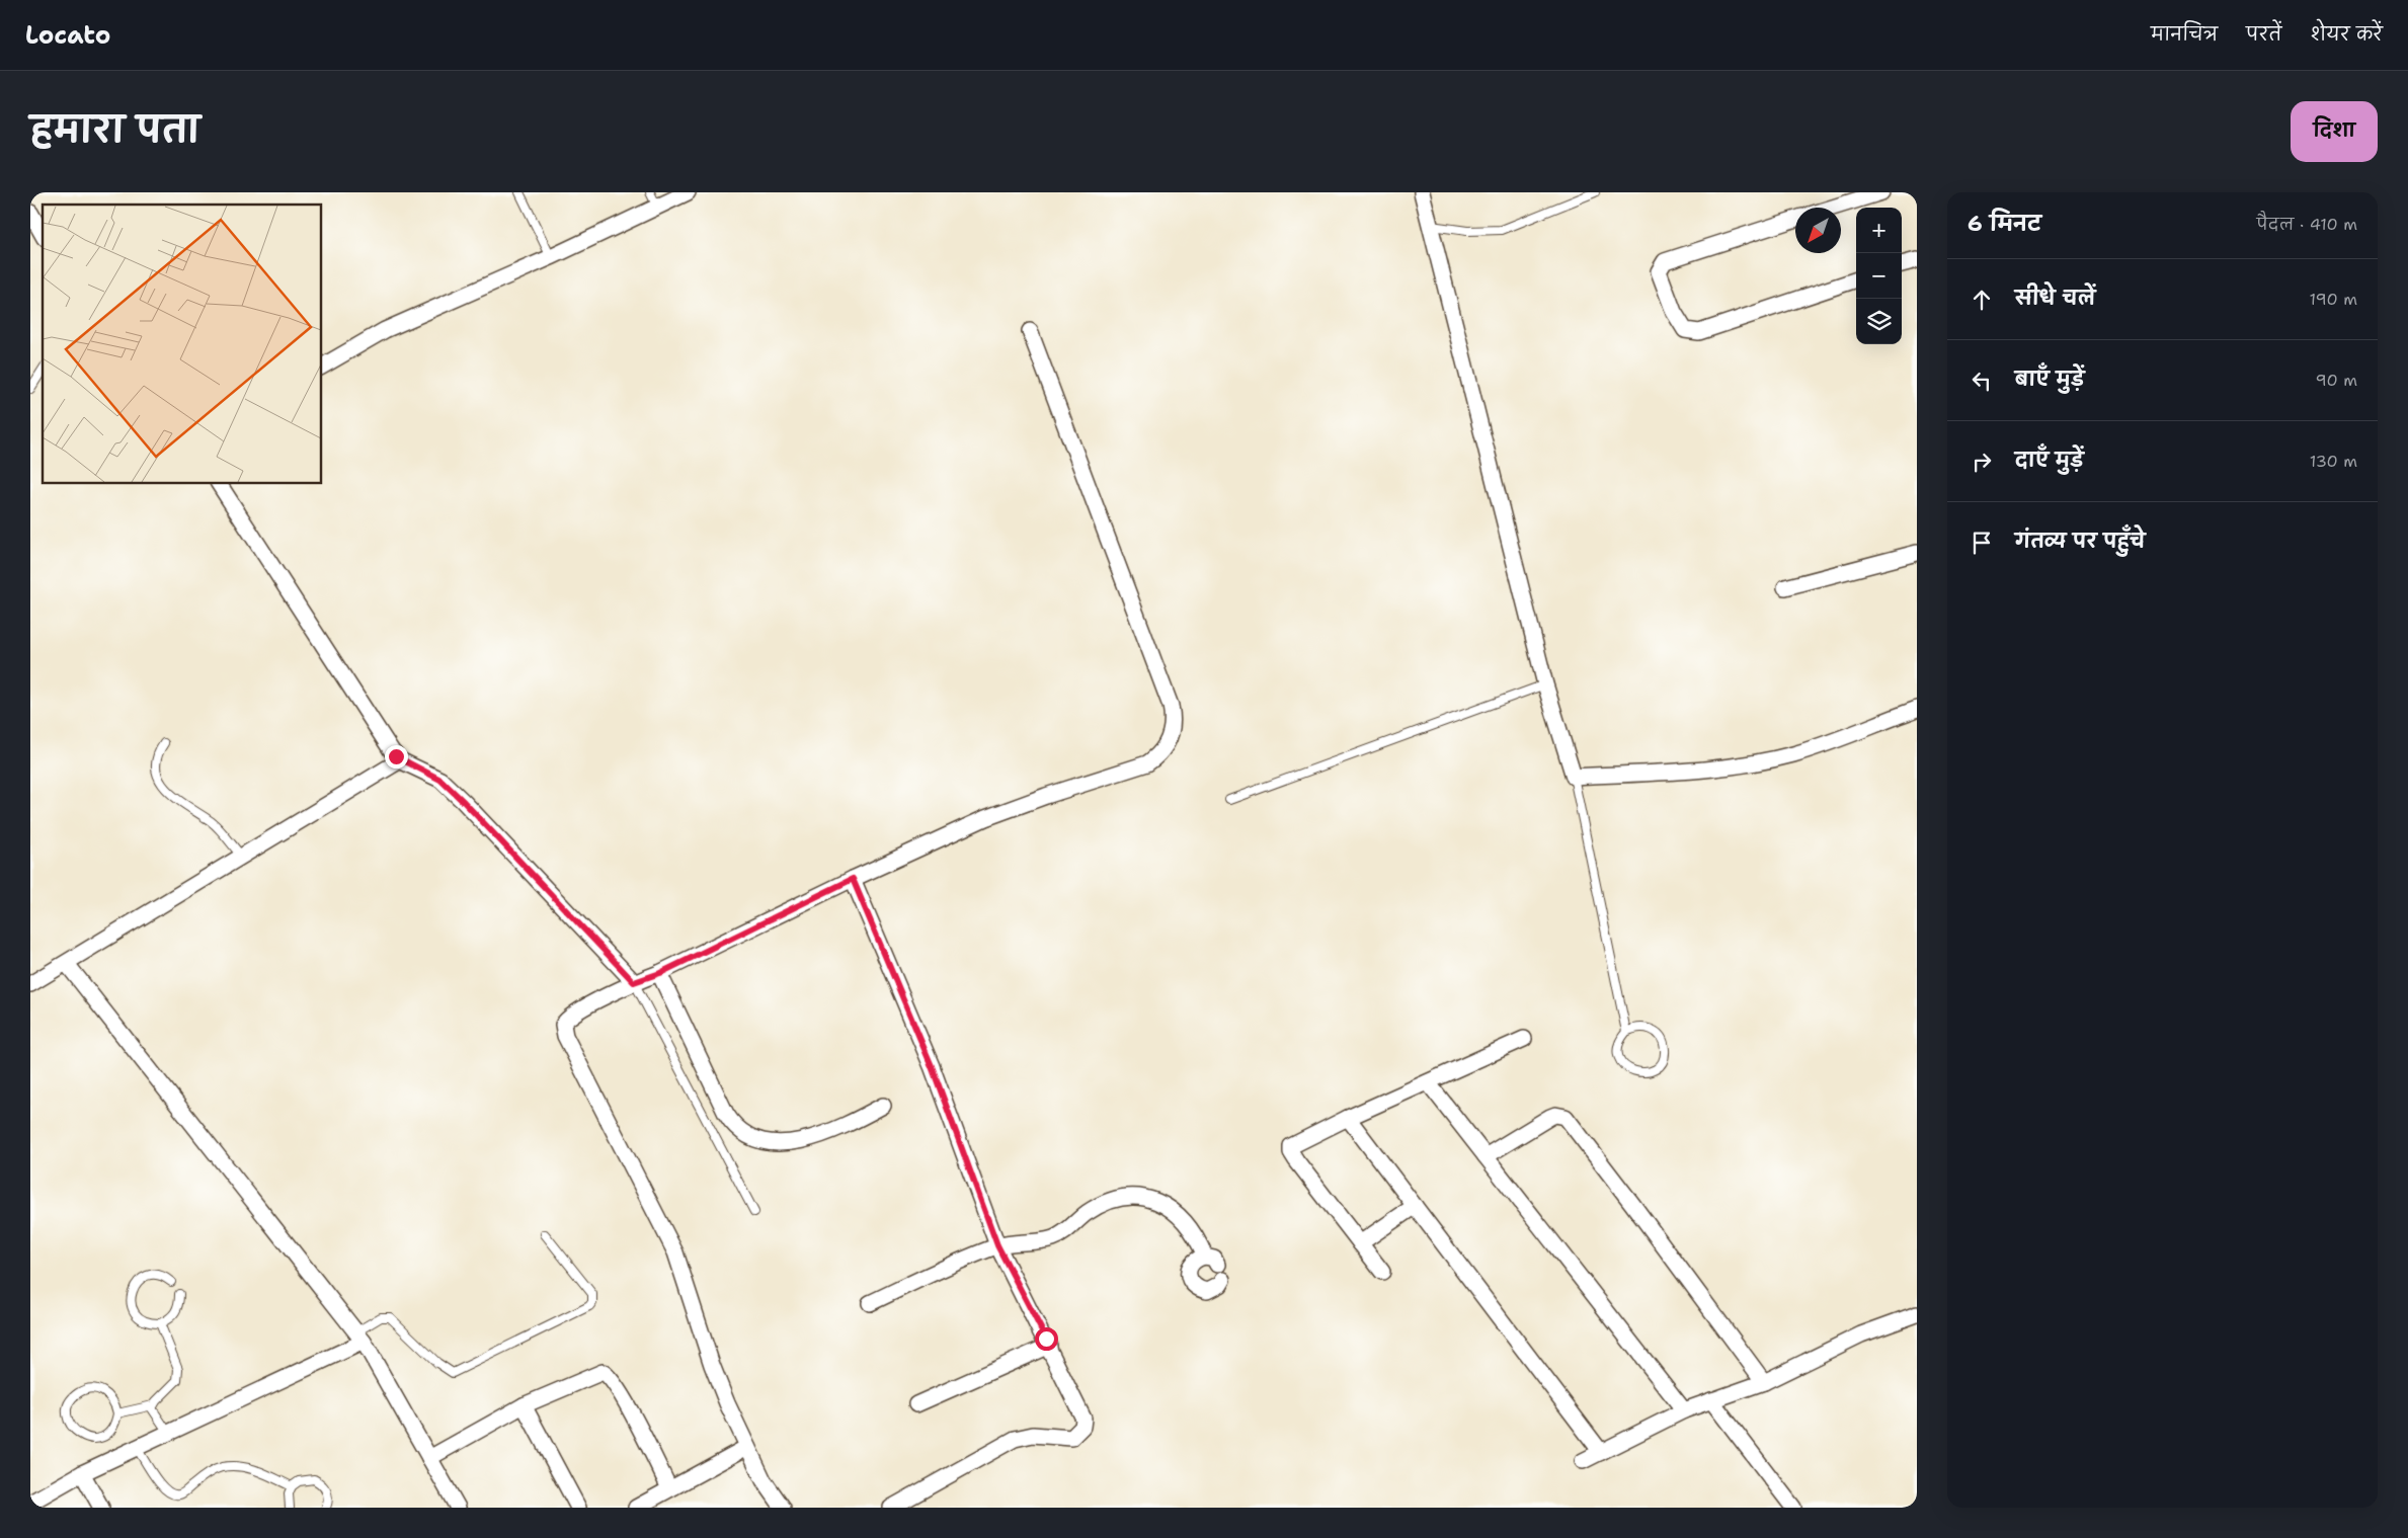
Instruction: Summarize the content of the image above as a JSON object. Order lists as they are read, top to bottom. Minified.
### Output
{"north":"bottom left","page":{"header":"Locato","nav":["मानचित्र","परतें","शेयर करें"],"title":"हमारा पता","buttons":"दिशा","heading":["6 मिनट","पैदल · 410 m"],"map_buttons":["+","−"],"list":[["सीधे चलें","190 m"],["बाएँ मुड़ें","90 m"],["दाएँ मुड़ें","130 m"],"गंतव्य पर पहुँचे"]}}
